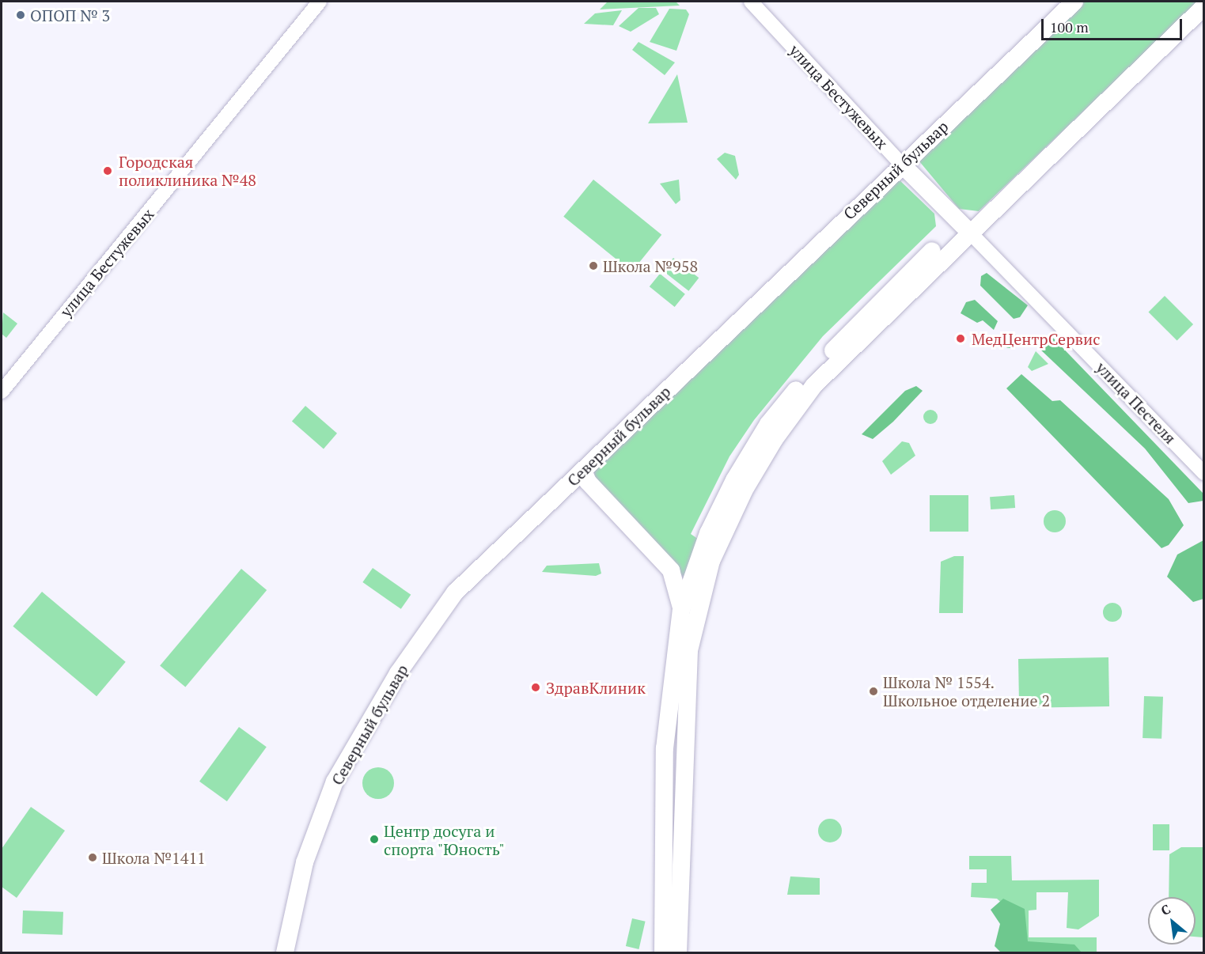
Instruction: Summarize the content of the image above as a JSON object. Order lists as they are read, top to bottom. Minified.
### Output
{"streets":{"main road":["улица Бестужевых","Северный бульвар"],"street":["улица Пестеля"]},"crossings":[["улица Бестужевых","Северный бульвар"],["улица Бестужевых","улица Пестеля"]],"places":["ОПОП № 3","Городская поликлиника №48","Школа №958","МедЦентрСервис","ЗдравКлиник","Школа № 1554. Школьное отделение 2","Центр досуга и спорта \"Юность\"","Школа №1411"],"scale_bar":"100 m","north":"top left"}
